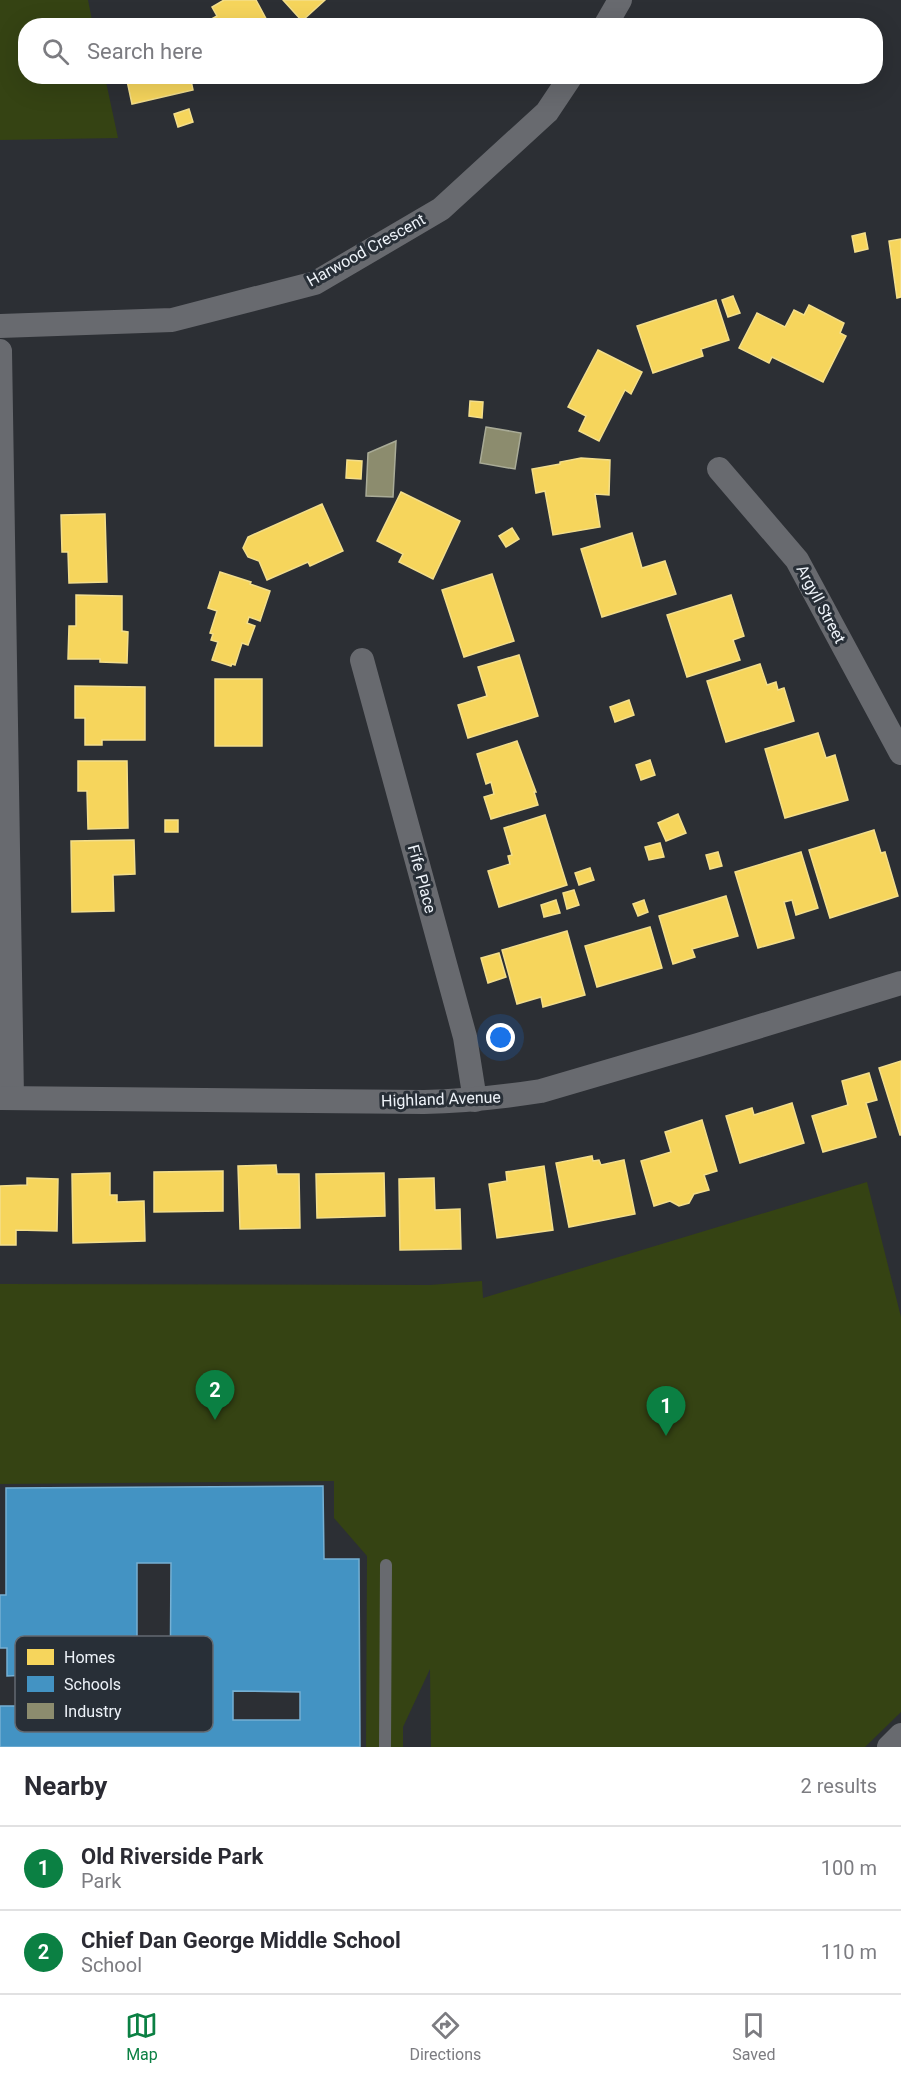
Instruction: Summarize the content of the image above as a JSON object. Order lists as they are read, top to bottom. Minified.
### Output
{"streets":{"street":["Harwood Crescent","Argyll Street","Fife Place","Highland Avenue"]},"crossings":[["Fife Place","Highland Avenue"]],"legend":["Homes","Schools","Industry"],"page":{"search":"Search here","pins":["2","1"],"heading":["Nearby","2 results"],"list":[{"mark":"1","name":"Old Riverside Park","note":"Park","value":"100 m"},{"mark":"2","name":"Chief Dan George Middle School","note":"School","value":"110 m"}],"nav":["Map","Directions","Saved"]}}
